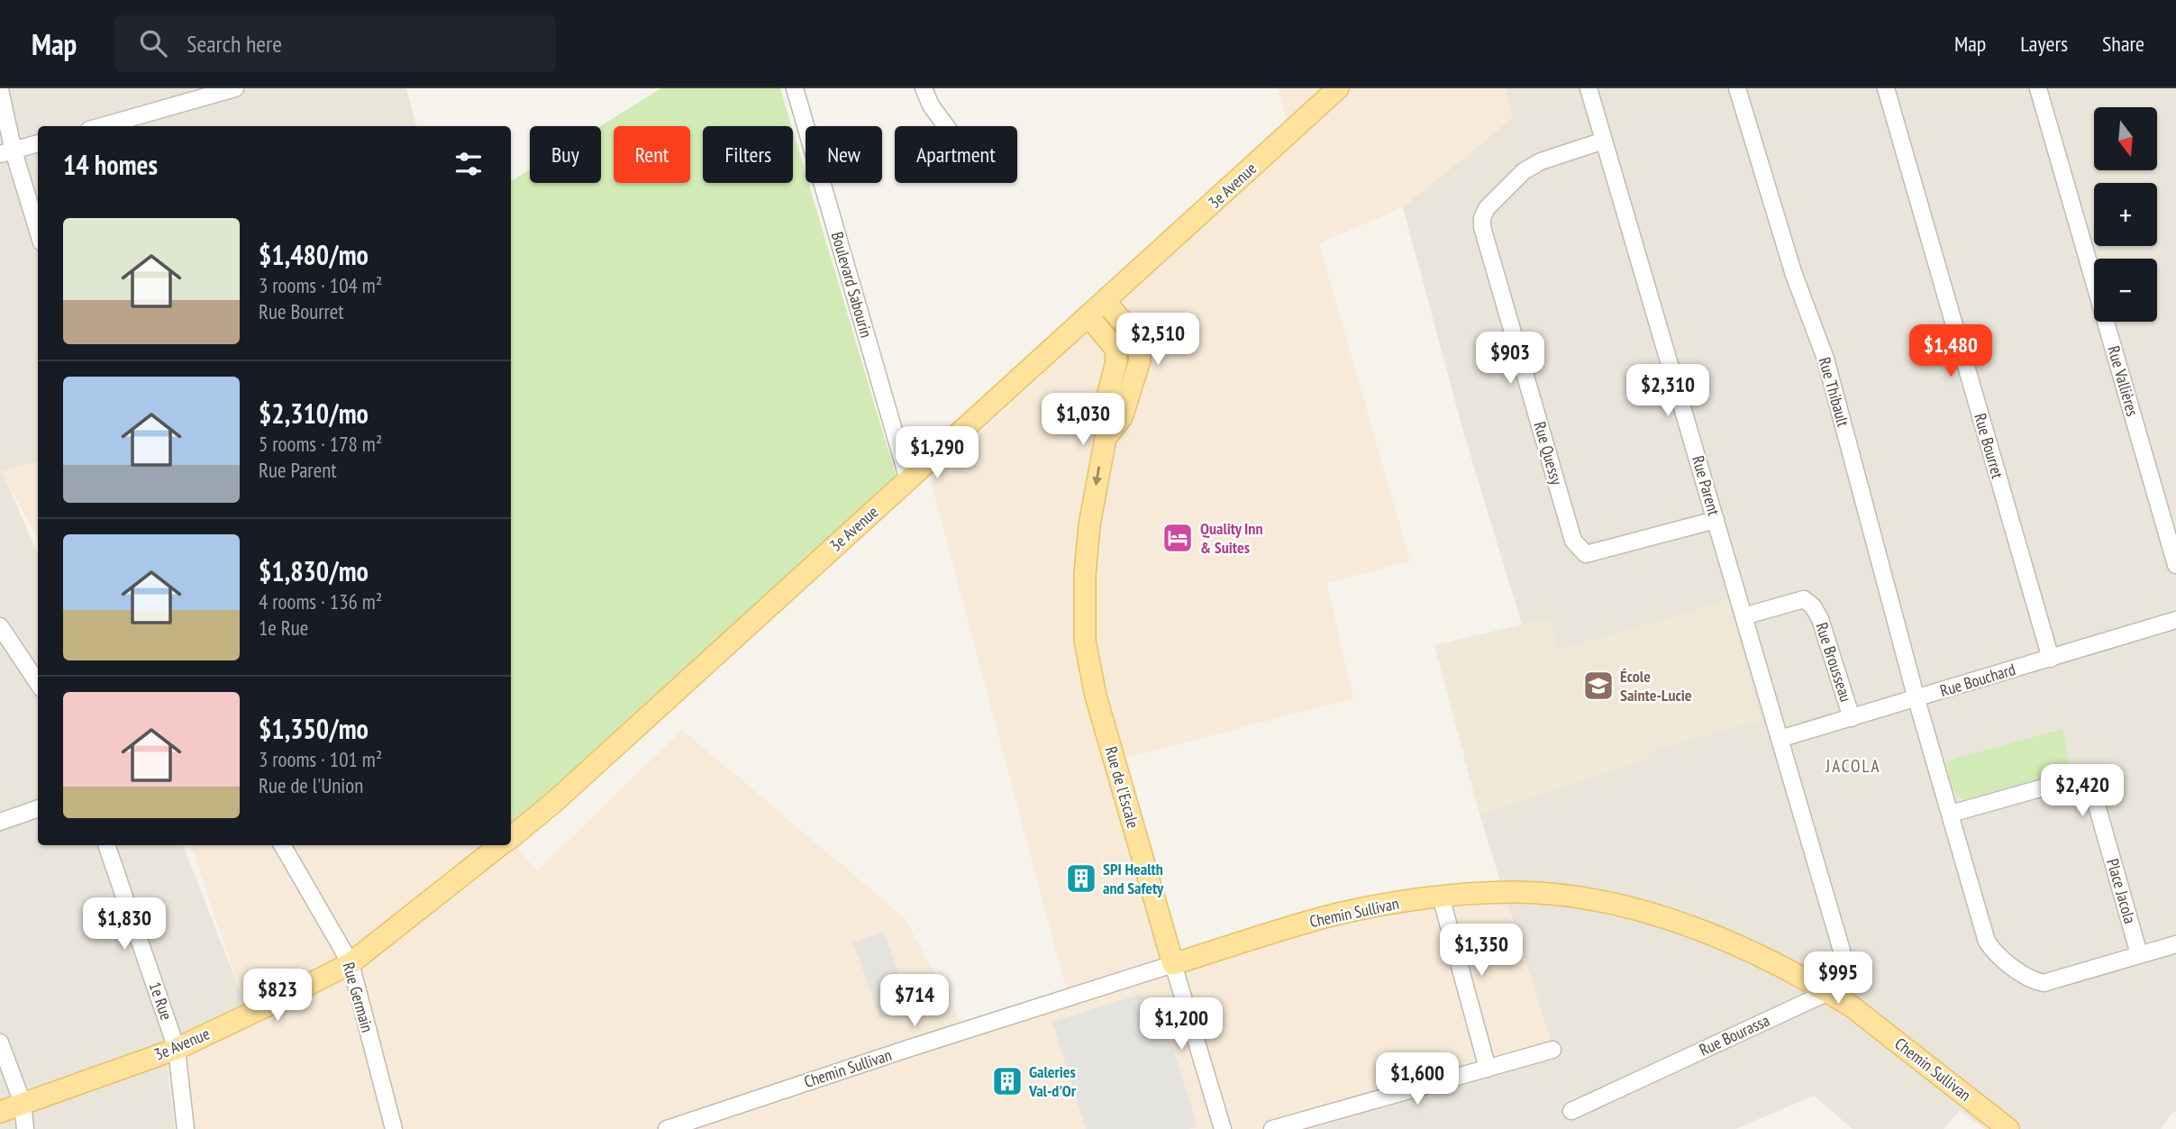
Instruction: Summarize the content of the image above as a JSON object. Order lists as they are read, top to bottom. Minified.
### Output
{"streets":{"main road":["3e Avenue","Rue de l'Escale","Chemin Sullivan"],"street":["Boulevard Sabourin","Rue Vallières","Rue Thibault","Rue Bourret","Rue Quessy","Rue Parent","Rue Brousseau","Rue Bouchard","Place Jacola","Rue Germain","1e Rue","Rue Bourassa"]},"crossings":[["3e Avenue","Boulevard Sabourin"],["3e Avenue","Rue de l'Escale"],["3e Avenue","Rue Germain"],["3e Avenue","1e Rue"],["Rue Thibault","Rue Bouchard"],["Rue Bourret","Rue Bouchard"],["Rue Quessy","Rue Parent"],["Rue Parent","Rue Brousseau"],["Rue Parent","Rue Bouchard"],["Rue Brousseau","Rue Bouchard"],["Rue de l'Escale","Chemin Sullivan"],["Chemin Sullivan","Rue Bourassa"]],"one_way":["Rue de l'Escale"],"districts":["JACOLA"],"places":{"hotel":["Quality Inn & Suites"],"school or university":["École Sainte-Lucie"],"building":["SPI Health and Safety","Galeries Val-d'Or"]},"north":"bottom","page":{"header":"Map","search":"Search here","nav":["Map","Layers","Share"],"map_buttons":["+","−"],"chip":["Buy","Rent","Filters","New","Apartment"],"heading":"14 homes","list":[{"name":"$1,480/mo","note":"3 rooms · 104 m² · Rue Bourret"},{"name":"$2,310/mo","note":"5 rooms · 178 m² · Rue Parent"},{"name":"$1,830/mo","note":"4 rooms · 136 m² · 1e Rue"},{"name":"$1,350/mo","note":"3 rooms · 101 m² · Rue de l'Union"}],"price":["$2,510","$1,480","$903","$2,310","$1,030","$1,290","$2,420","$1,830","$1,350","$995","$823","$714","$1,200","$1,600"]}}
